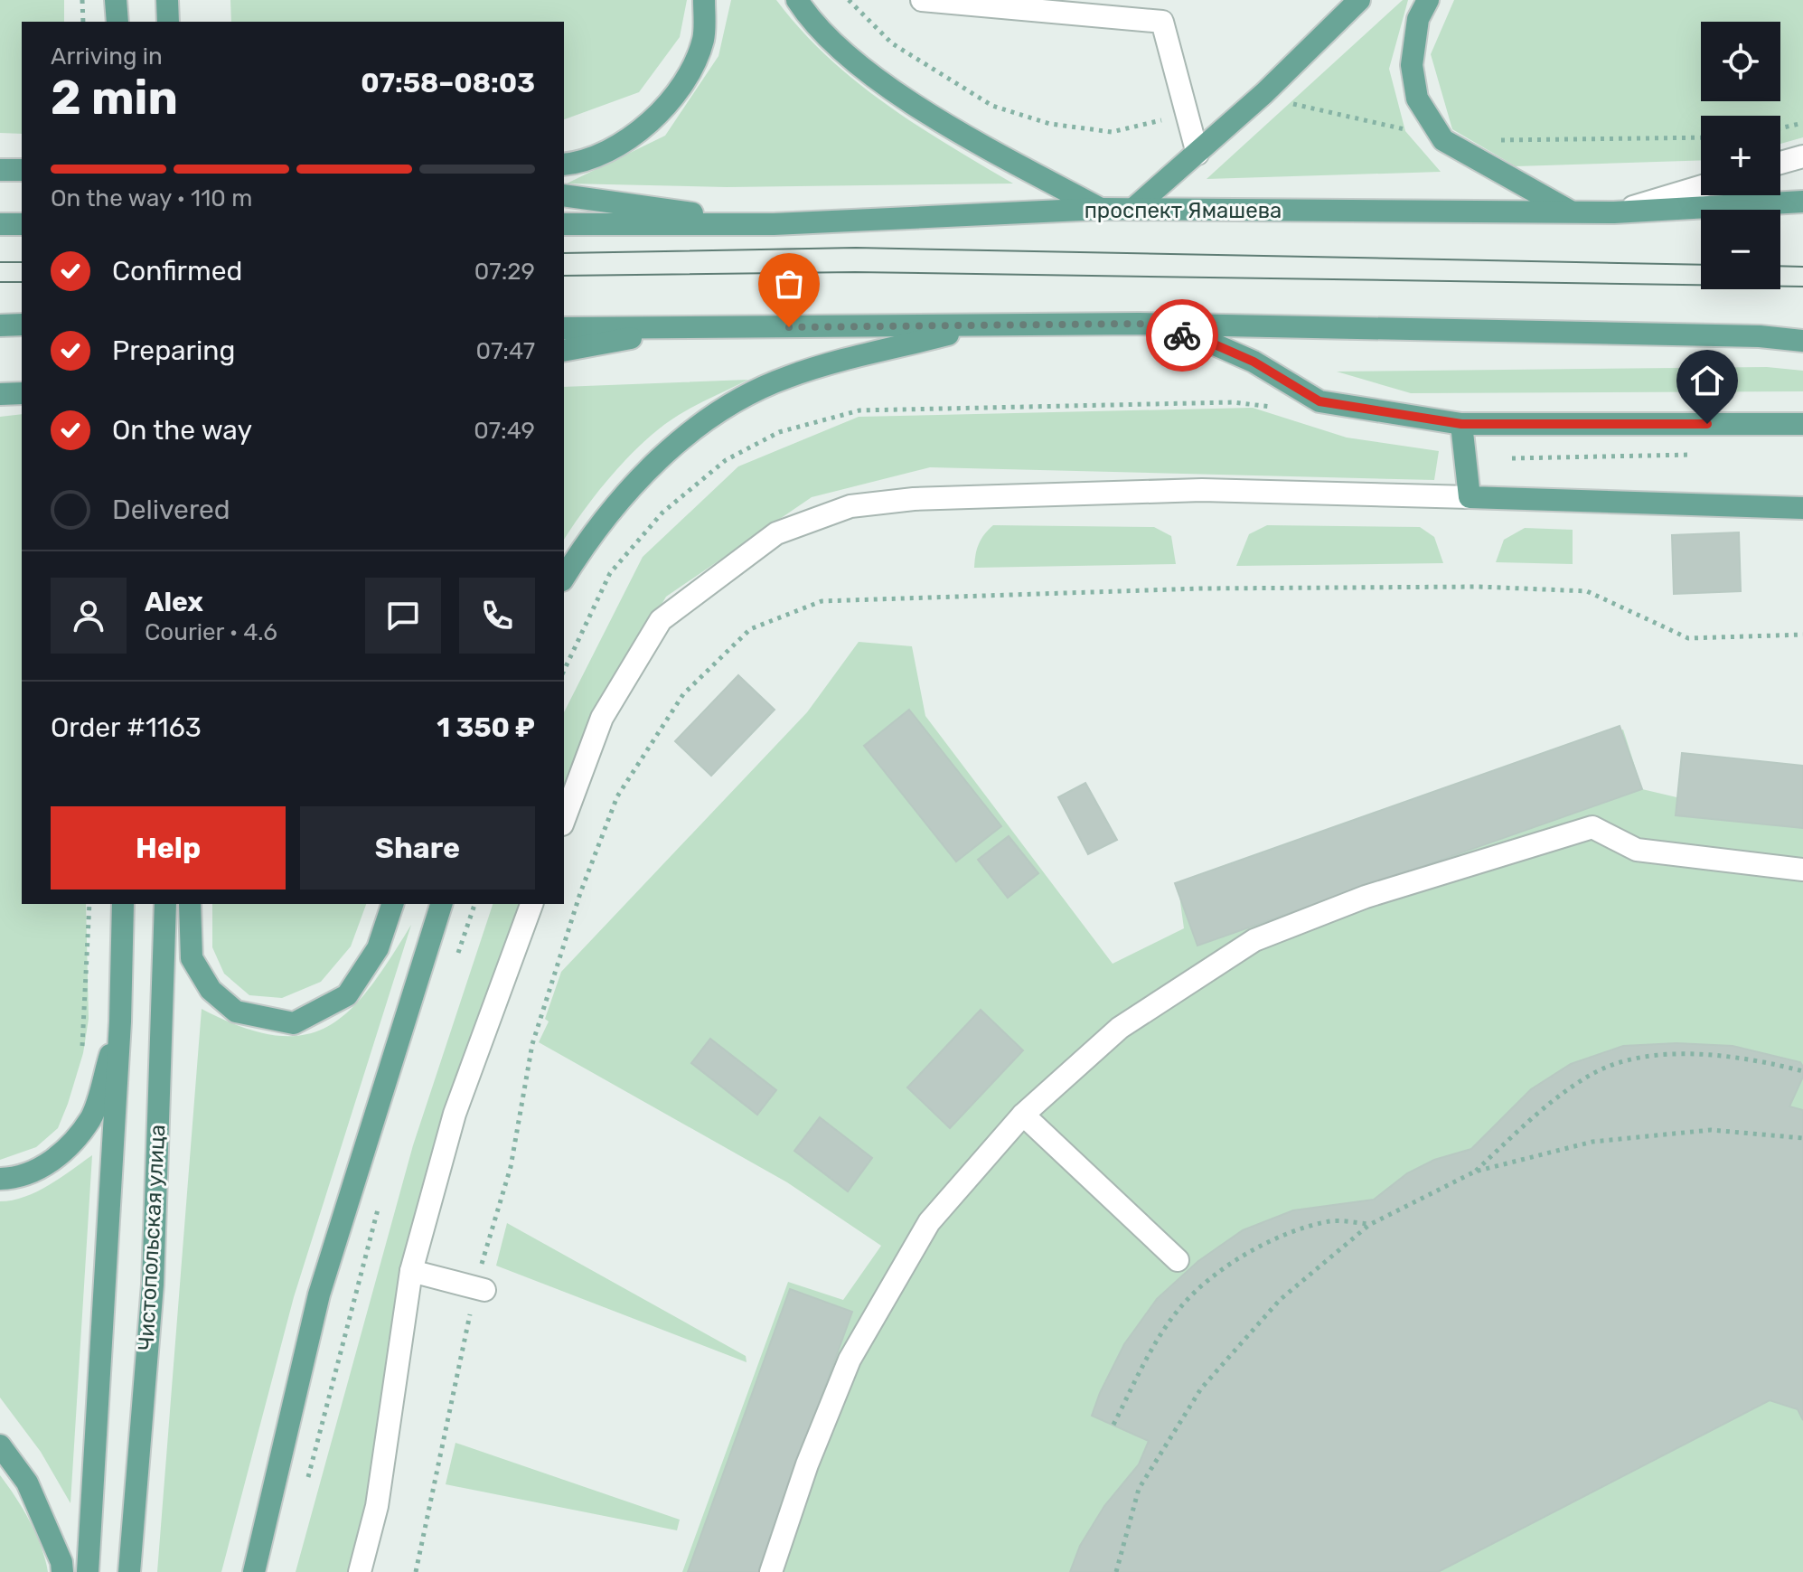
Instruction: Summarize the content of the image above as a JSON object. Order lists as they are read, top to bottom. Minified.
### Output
{"streets":{"main road":["проспект Ямашева","Чистопольская улица"]},"page":{"map_buttons":["+","−"],"heading":["2 min","Arriving in","07:58–08:03"],"panel":["Alex","Courier · 4.6","Order #1163","1 350 ₽"],"bar":"On the way · 110 m","list":[["Confirmed","07:29"],["Preparing","07:47"],["On the way","07:49"],"Delivered"],"buttons":["Help","Share"]}}
